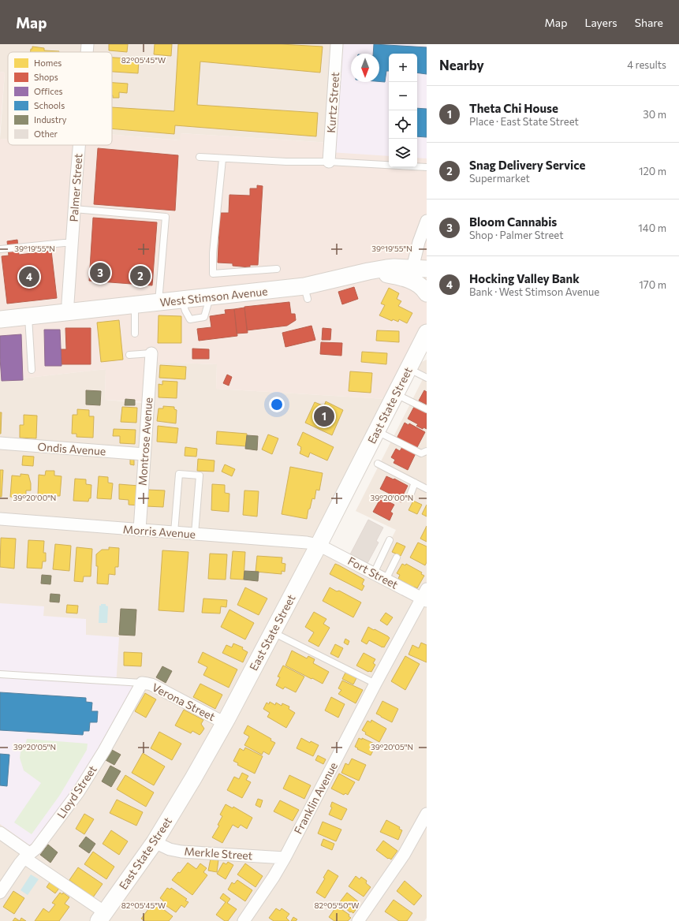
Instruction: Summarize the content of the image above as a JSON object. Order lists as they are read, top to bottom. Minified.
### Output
{"streets":{"main road":["West Stimson Avenue","East State Street"],"street":["Kurtz Street","Palmer Street","Montrose Avenue","Ondis Avenue","Morris Avenue","Fort Street","Verona Street","Lloyd Street","Franklin Avenue","Merkle Street"]},"crossings":[["Palmer Street","West Stimson Avenue"],["East State Street","Morris Avenue"],["East State Street","Fort Street"],["East State Street","Verona Street"],["East State Street","Merkle Street"],["Montrose Avenue","Ondis Avenue"],["Montrose Avenue","Morris Avenue"],["Morris Avenue","Fort Street"],["Fort Street","Franklin Avenue"],["Verona Street","Lloyd Street"],["Franklin Avenue","Merkle Street"]],"legend":["Homes","Shops","Offices","Schools","Industry","Other"],"north":"bottom","page":{"header":"Map","nav":["Map","Layers","Share"],"heading":["Nearby","4 results"],"map_buttons":["+","−"],"list":[{"mark":"1","name":"Theta Chi House","note":"Place · East State Street","value":"30 m"},{"mark":"2","name":"Snag Delivery Service","note":"Supermarket","value":"120 m"},{"mark":"3","name":"Bloom Cannabis","note":"Shop · Palmer Street","value":"140 m"},{"mark":"4","name":"Hocking Valley Bank","note":"Bank · West Stimson Avenue","value":"170 m"}],"pins":["3","2","4","1"]},"coordinates":["82°05'45\"W","39°19'55\"N","39°20'00\"N","39°20'05\"N","82°05'50\"W"]}
